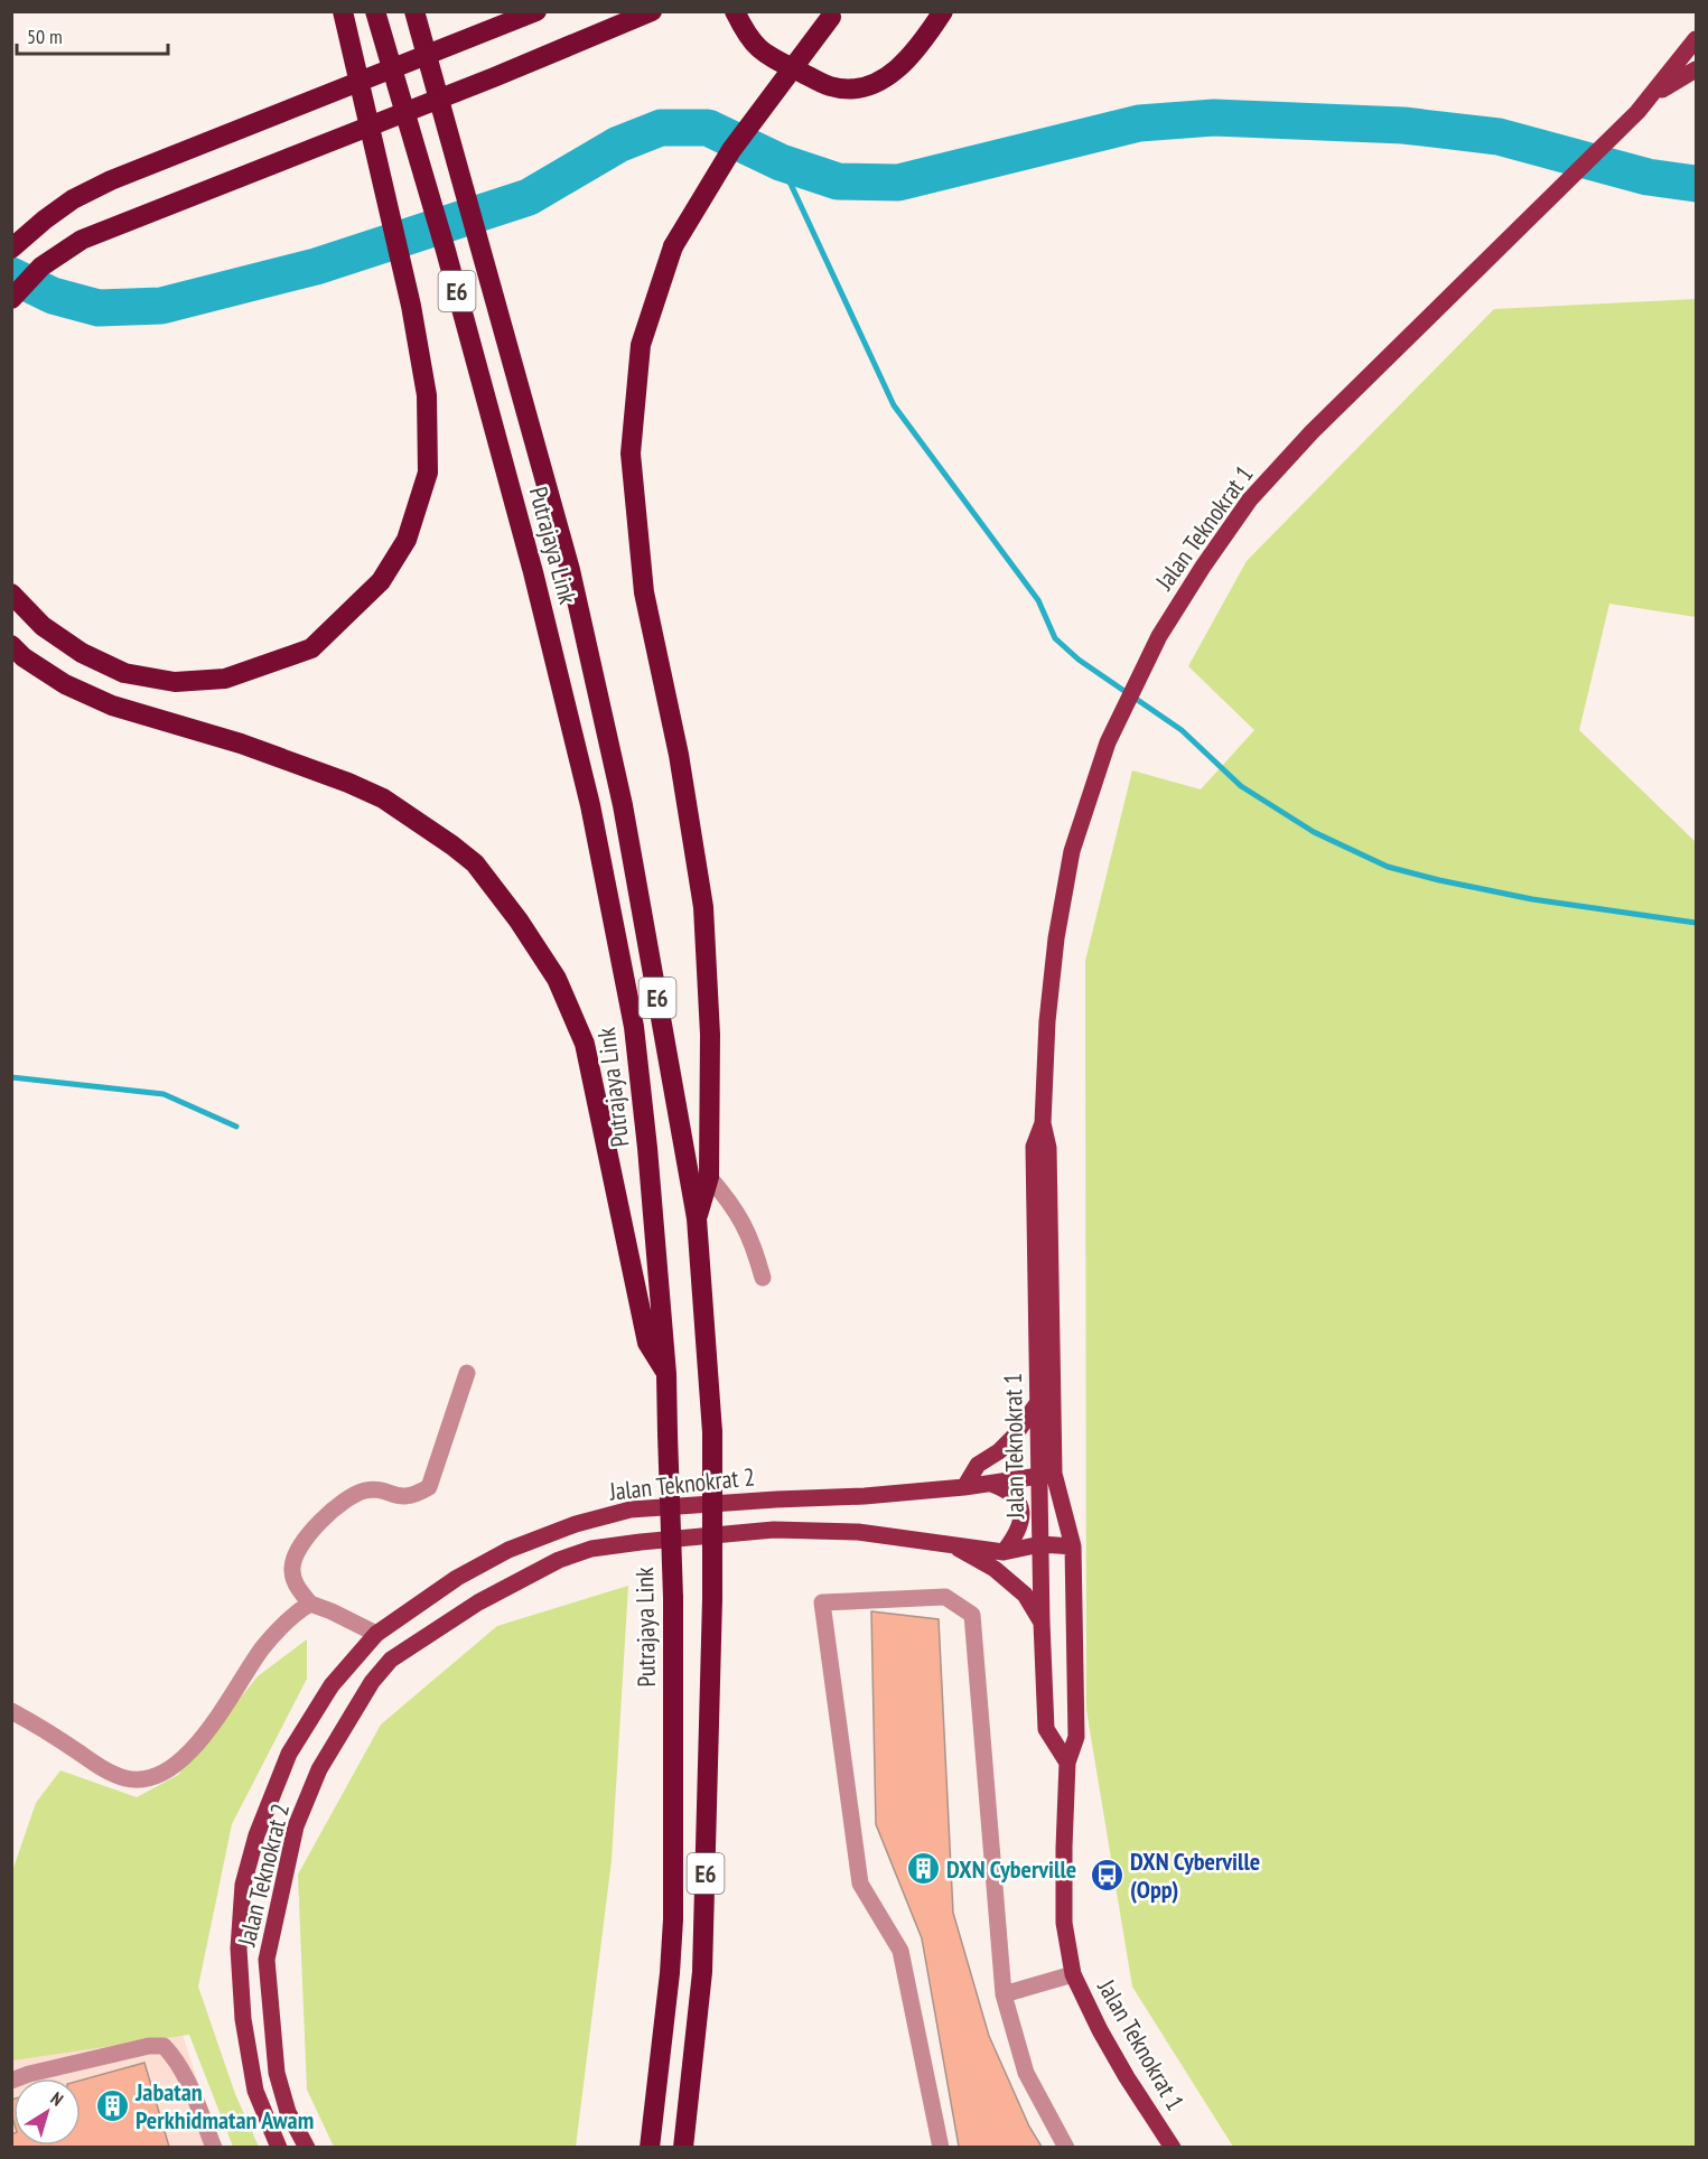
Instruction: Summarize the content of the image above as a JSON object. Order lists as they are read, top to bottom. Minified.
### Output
{"streets":{"highway":["E6","Putrajaya Link"],"main road":["Jalan Teknokrat 1","Jalan Teknokrat 2"]},"crossings":[["Jalan Teknokrat 1","Jalan Teknokrat 2"]],"places":{"building":["DXN Cyberville","Jabatan Perkhidmatan Awam"],"bus stop":["DXN Cyberville (Opp)"]},"scale_bar":"50 m","north":"top right"}
